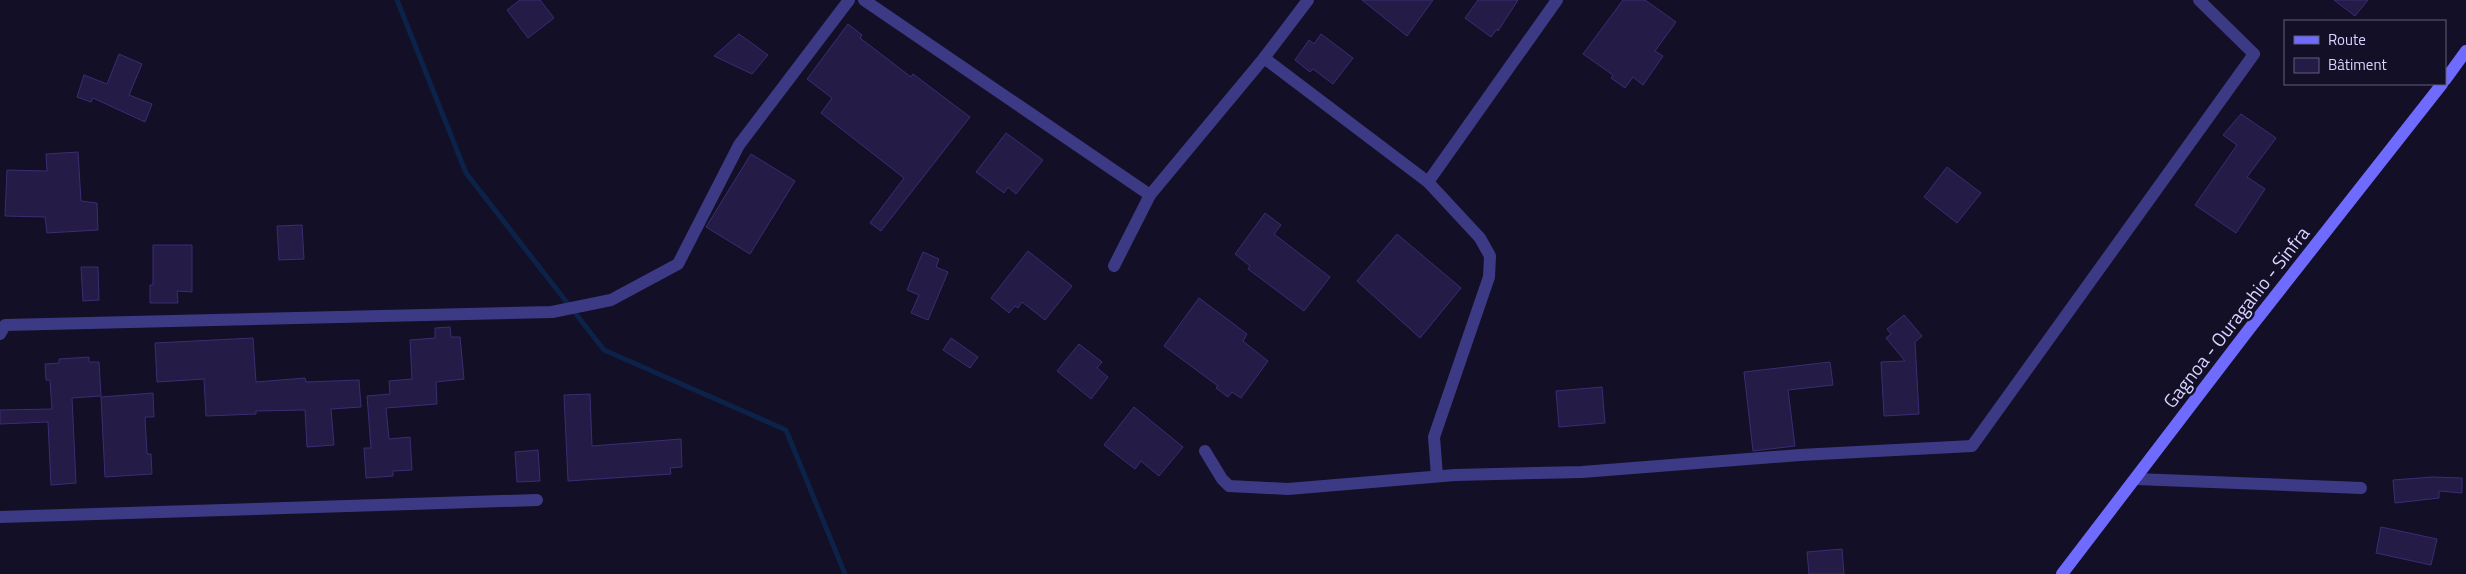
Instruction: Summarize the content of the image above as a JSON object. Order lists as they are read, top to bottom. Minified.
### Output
{"streets":{"main road":["Gagnoa - Ouragahio - Sinfra"]},"legend":["Route","Bâtiment"]}
